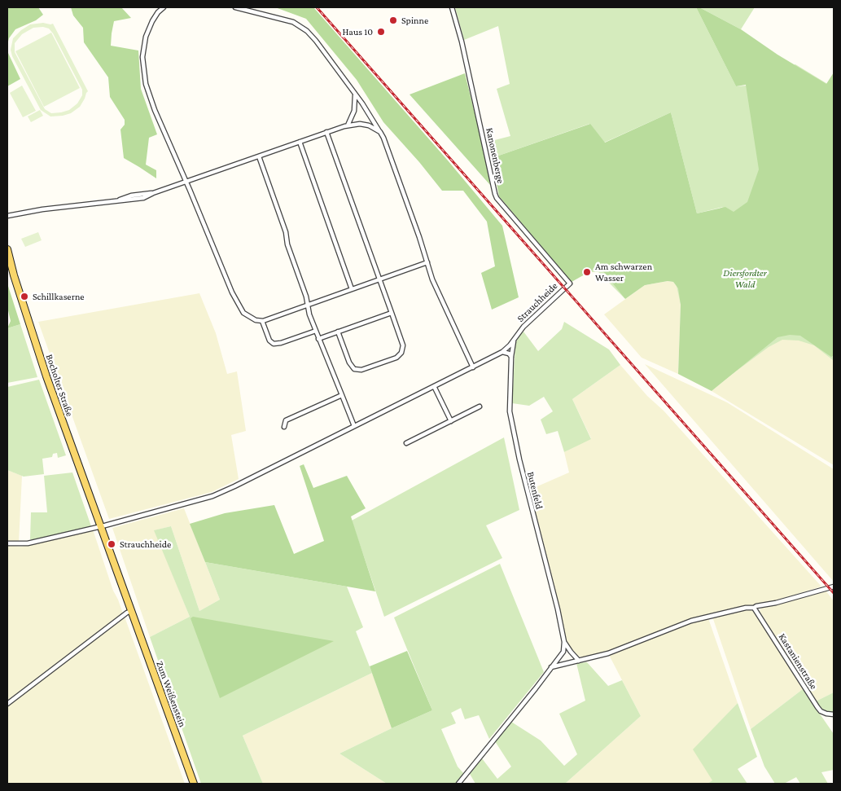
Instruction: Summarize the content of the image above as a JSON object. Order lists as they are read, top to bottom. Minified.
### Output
{"streets":{"main road":["Bocholter Straße","Zum Weißenstein"],"street":["Kanonenberge","Strauchheide","Butenfeld","Kastanienstraße"]},"crossings":[["Kanonenberge","Strauchheide"],["Strauchheide","Bocholter Straße"],["Strauchheide","Butenfeld"],["Strauchheide","Zum Weißenstein"],["Bocholter Straße","Zum Weißenstein"]],"parks":["Diersfordter Wald"],"places":["Spinne","Haus 10","Am schwarzen Wasser","Schillkaserne","Strauchheide"]}
